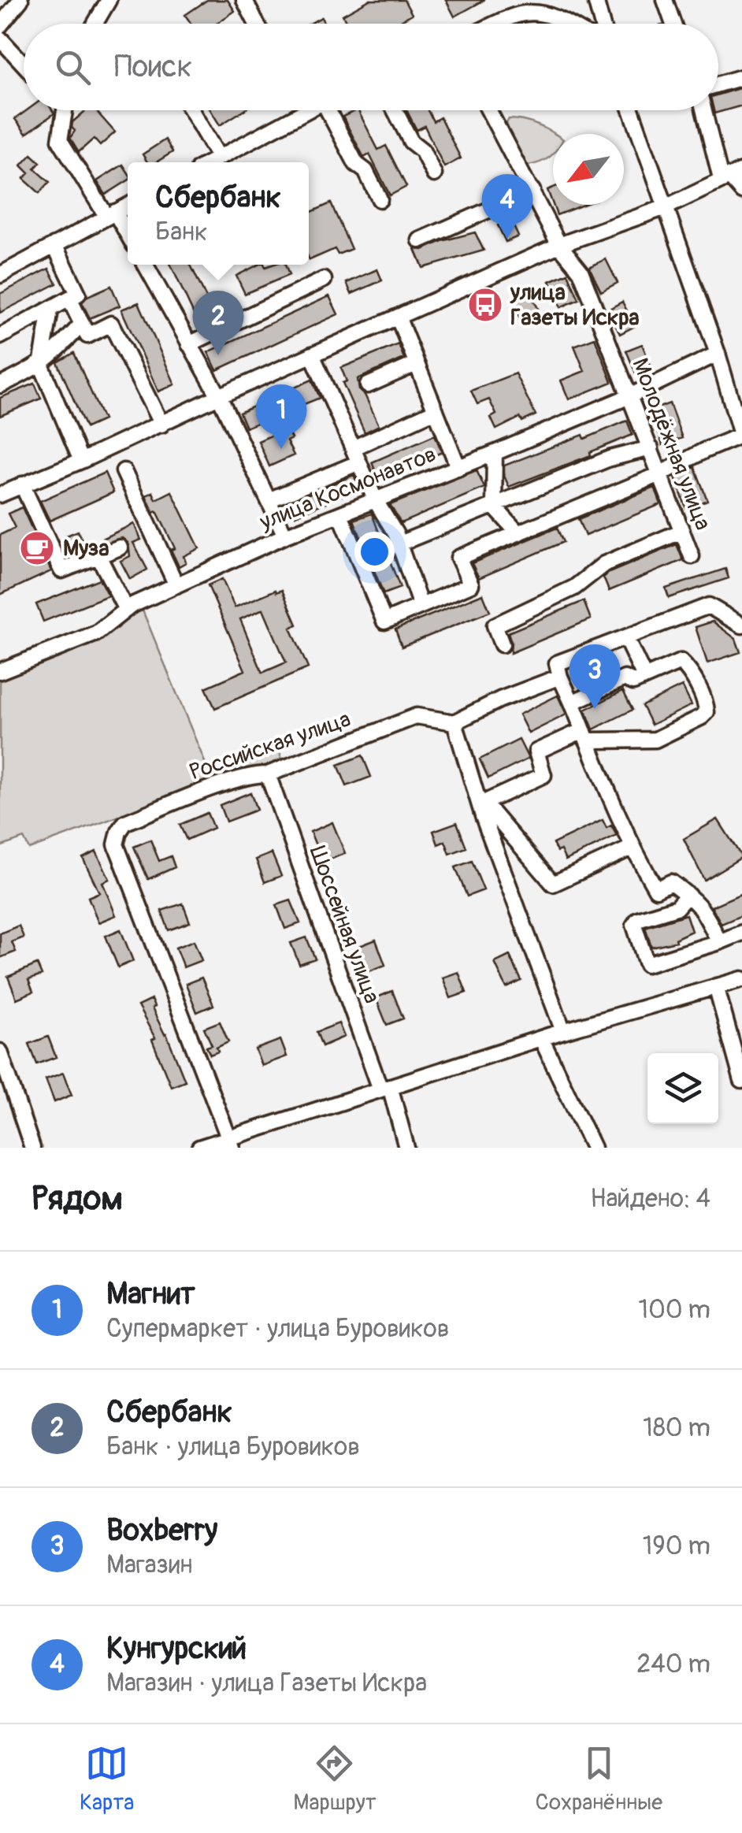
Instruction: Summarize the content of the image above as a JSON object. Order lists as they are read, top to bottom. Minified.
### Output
{"streets":{"street":["Молодёжная улица","улица Космонавтов","Российская улица","Шоссейная улица"]},"crossings":[["Молодёжная улица","улица Космонавтов"],["Российская улица","Шоссейная улица"]],"places":{"bus stop":["улица Газеты Искра"],"cafe":["Муза"]},"north":"bottom left","page":{"search":"Поиск","popup":["Сбербанк","Банк"],"pins":["4","2","1","3"],"heading":["Рядом","Найдено: 4"],"list":[{"mark":"1","name":"Магнит","note":"Супермаркет · улица Буровиков","value":"100 m"},{"mark":"2","name":"Сбербанк","note":"Банк · улица Буровиков","value":"180 m"},{"mark":"3","name":"Boxberry","note":"Магазин","value":"190 m"},{"mark":"4","name":"Кунгурский","note":"Магазин · улица Газеты Искра","value":"240 m"}],"nav":["Карта","Маршрут","Сохранённые"]}}
